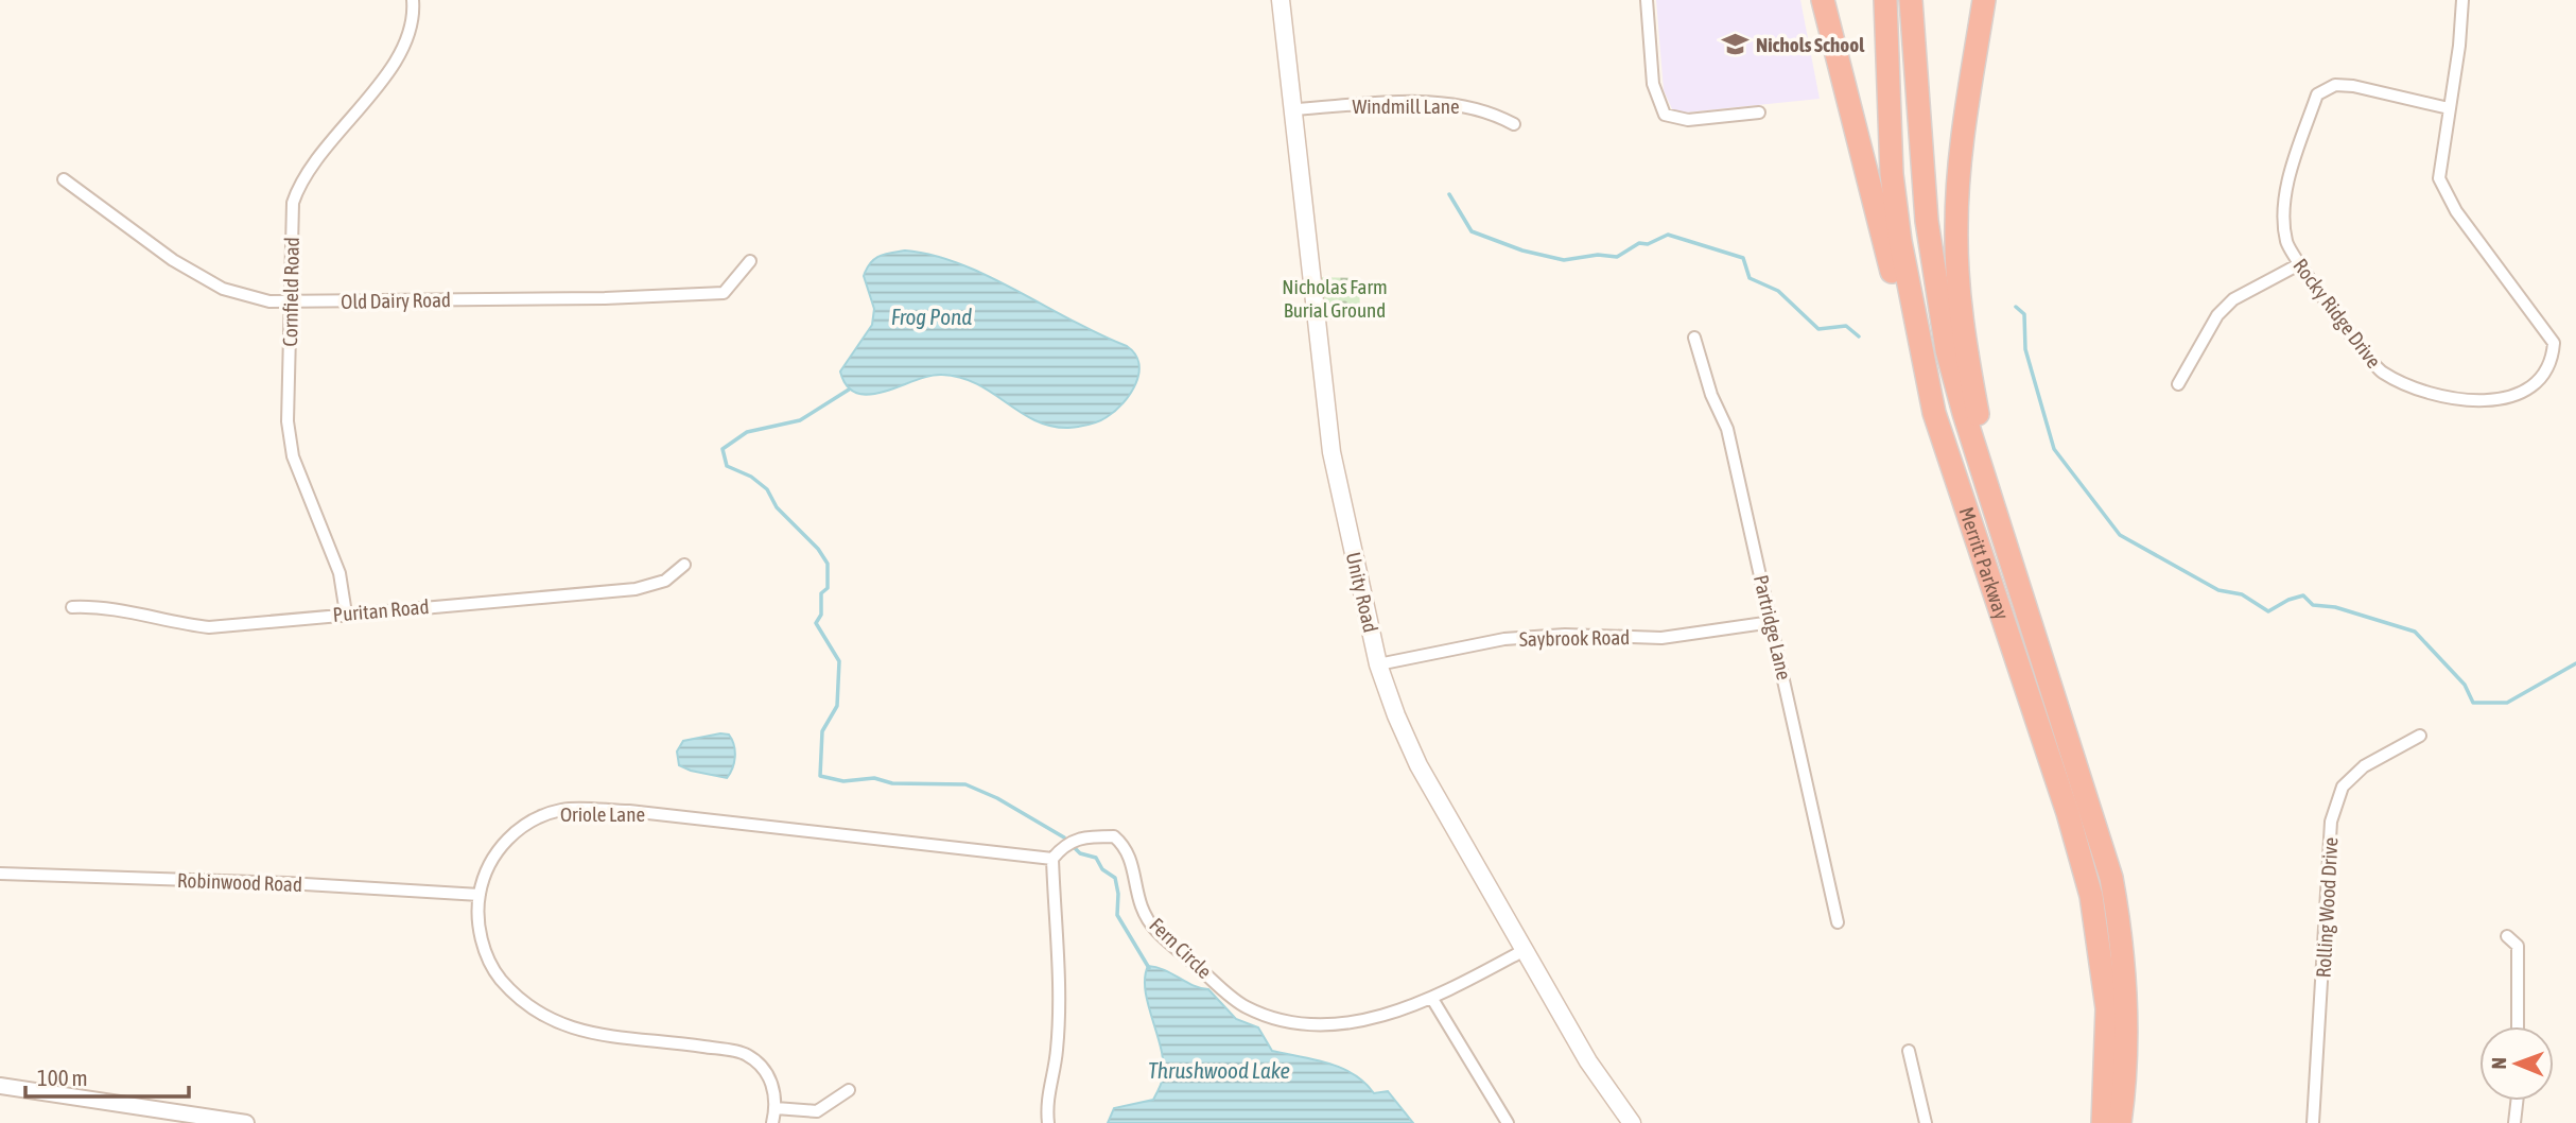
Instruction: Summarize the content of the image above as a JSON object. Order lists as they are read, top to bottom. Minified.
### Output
{"streets":{"highway":["Merritt Parkway"],"main road":["Unity Road"],"street":["Windmill Lane","Cornfield Road","Old Dairy Road","Rocky Ridge Drive","Puritan Road","Partridge Lane","Saybrook Road","Oriole Lane","Robinwood Road","Rolling Wood Drive","Fern Circle"]},"crossings":[["Windmill Lane","Unity Road"],["Cornfield Road","Old Dairy Road"],["Cornfield Road","Puritan Road"],["Unity Road","Saybrook Road"],["Unity Road","Fern Circle"],["Partridge Lane","Saybrook Road"],["Oriole Lane","Robinwood Road"],["Oriole Lane","Fern Circle"]],"water":["Frog Pond","Thrushwood Lake"],"parks":["Nicholas Farm Burial Ground"],"places":{"school or university":["Nichols School"]},"scale_bar":"100 m","north":"left"}
